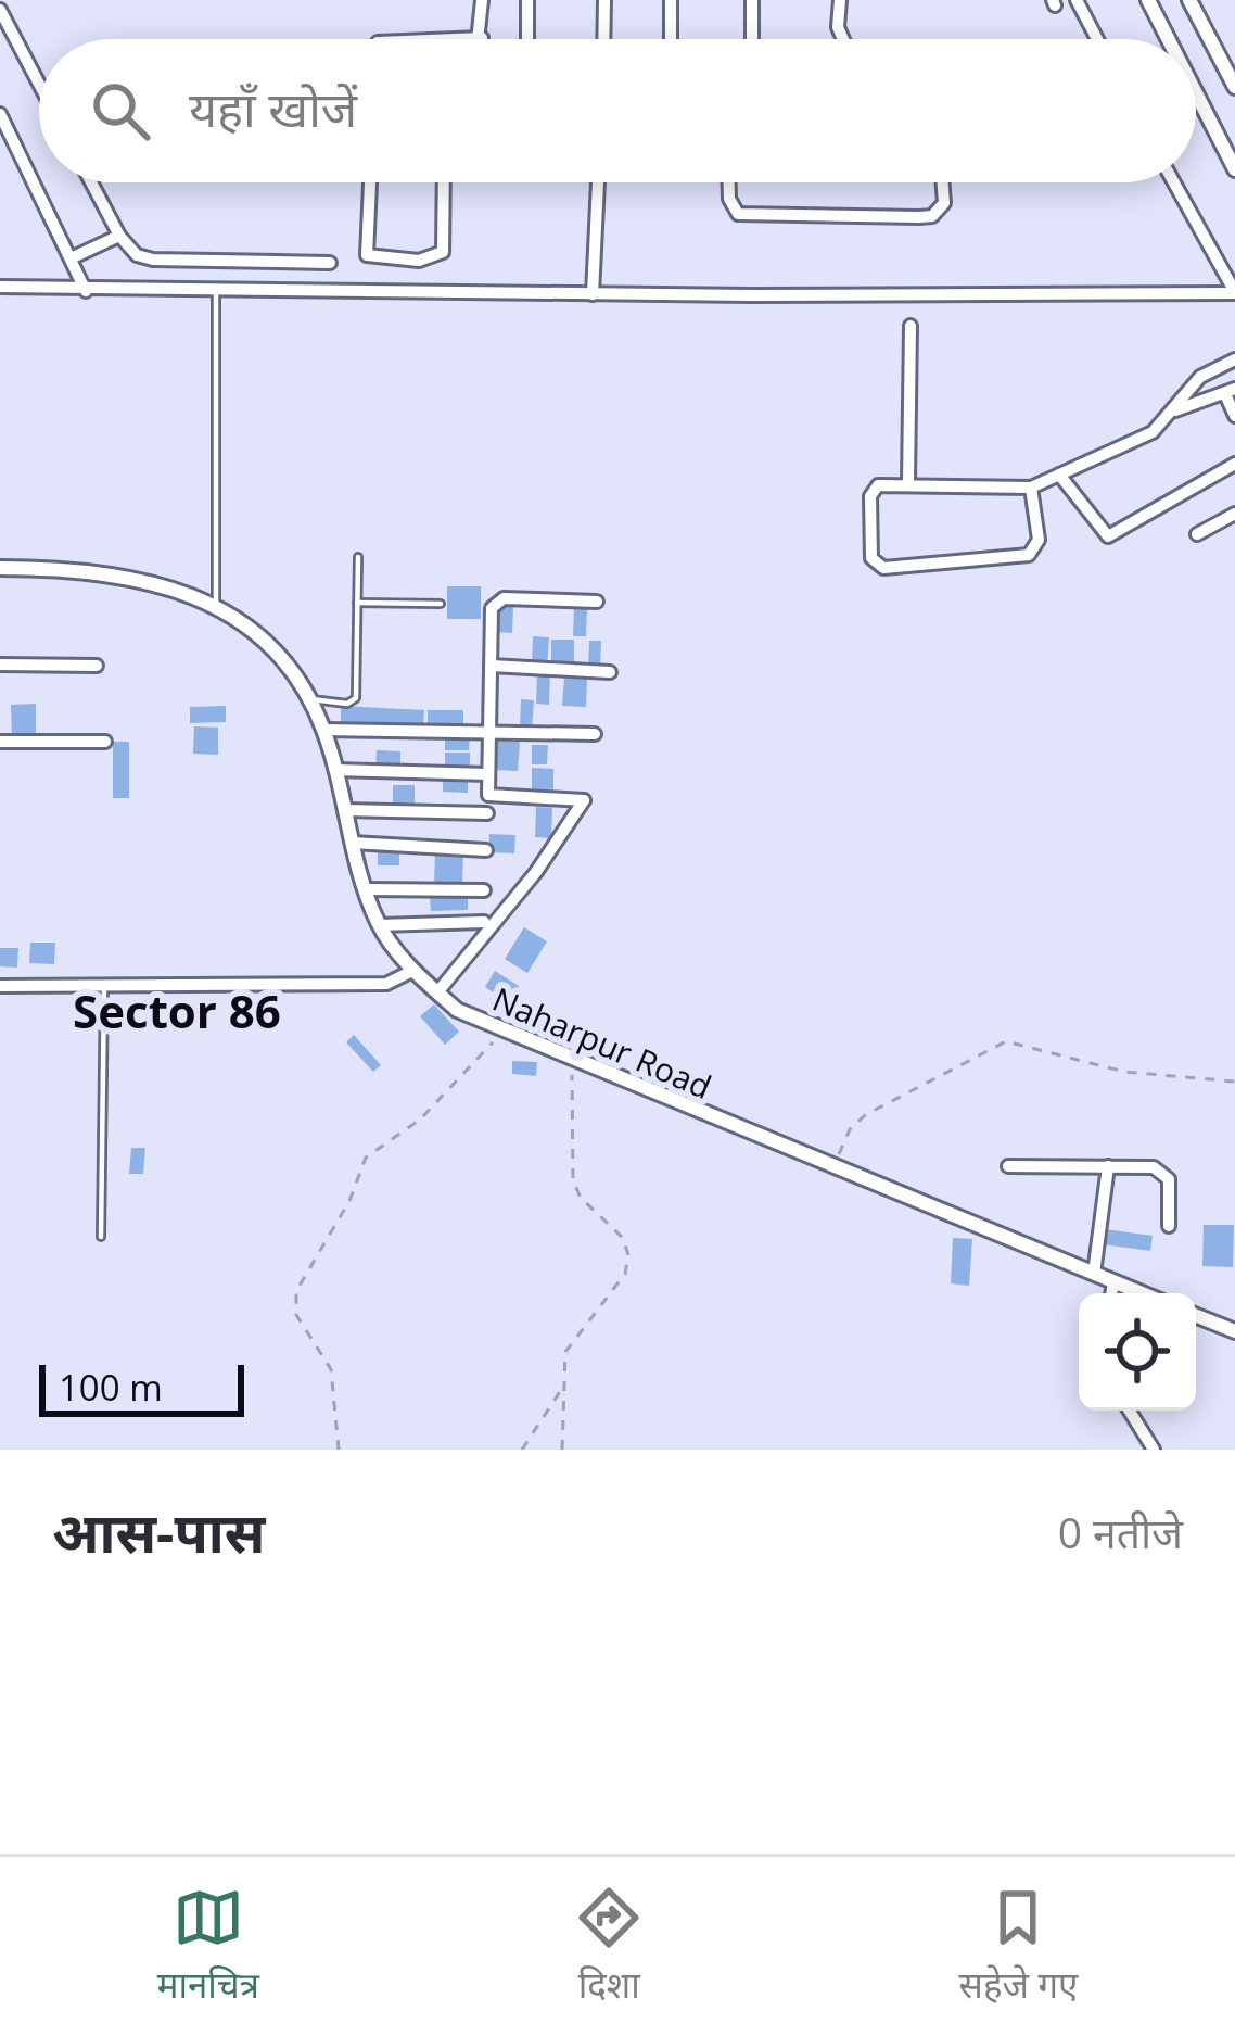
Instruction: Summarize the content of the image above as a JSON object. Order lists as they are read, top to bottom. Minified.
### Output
{"streets":{"street":["Naharpur Road"]},"districts":["Sector 86"],"scale_bar":"100 m","page":{"search":"यहाँ खोजें","scale":"100 m","heading":["आस-पास","0 नतीजे"],"nav":["मानचित्र","दिशा","सहेजे गए"]}}
